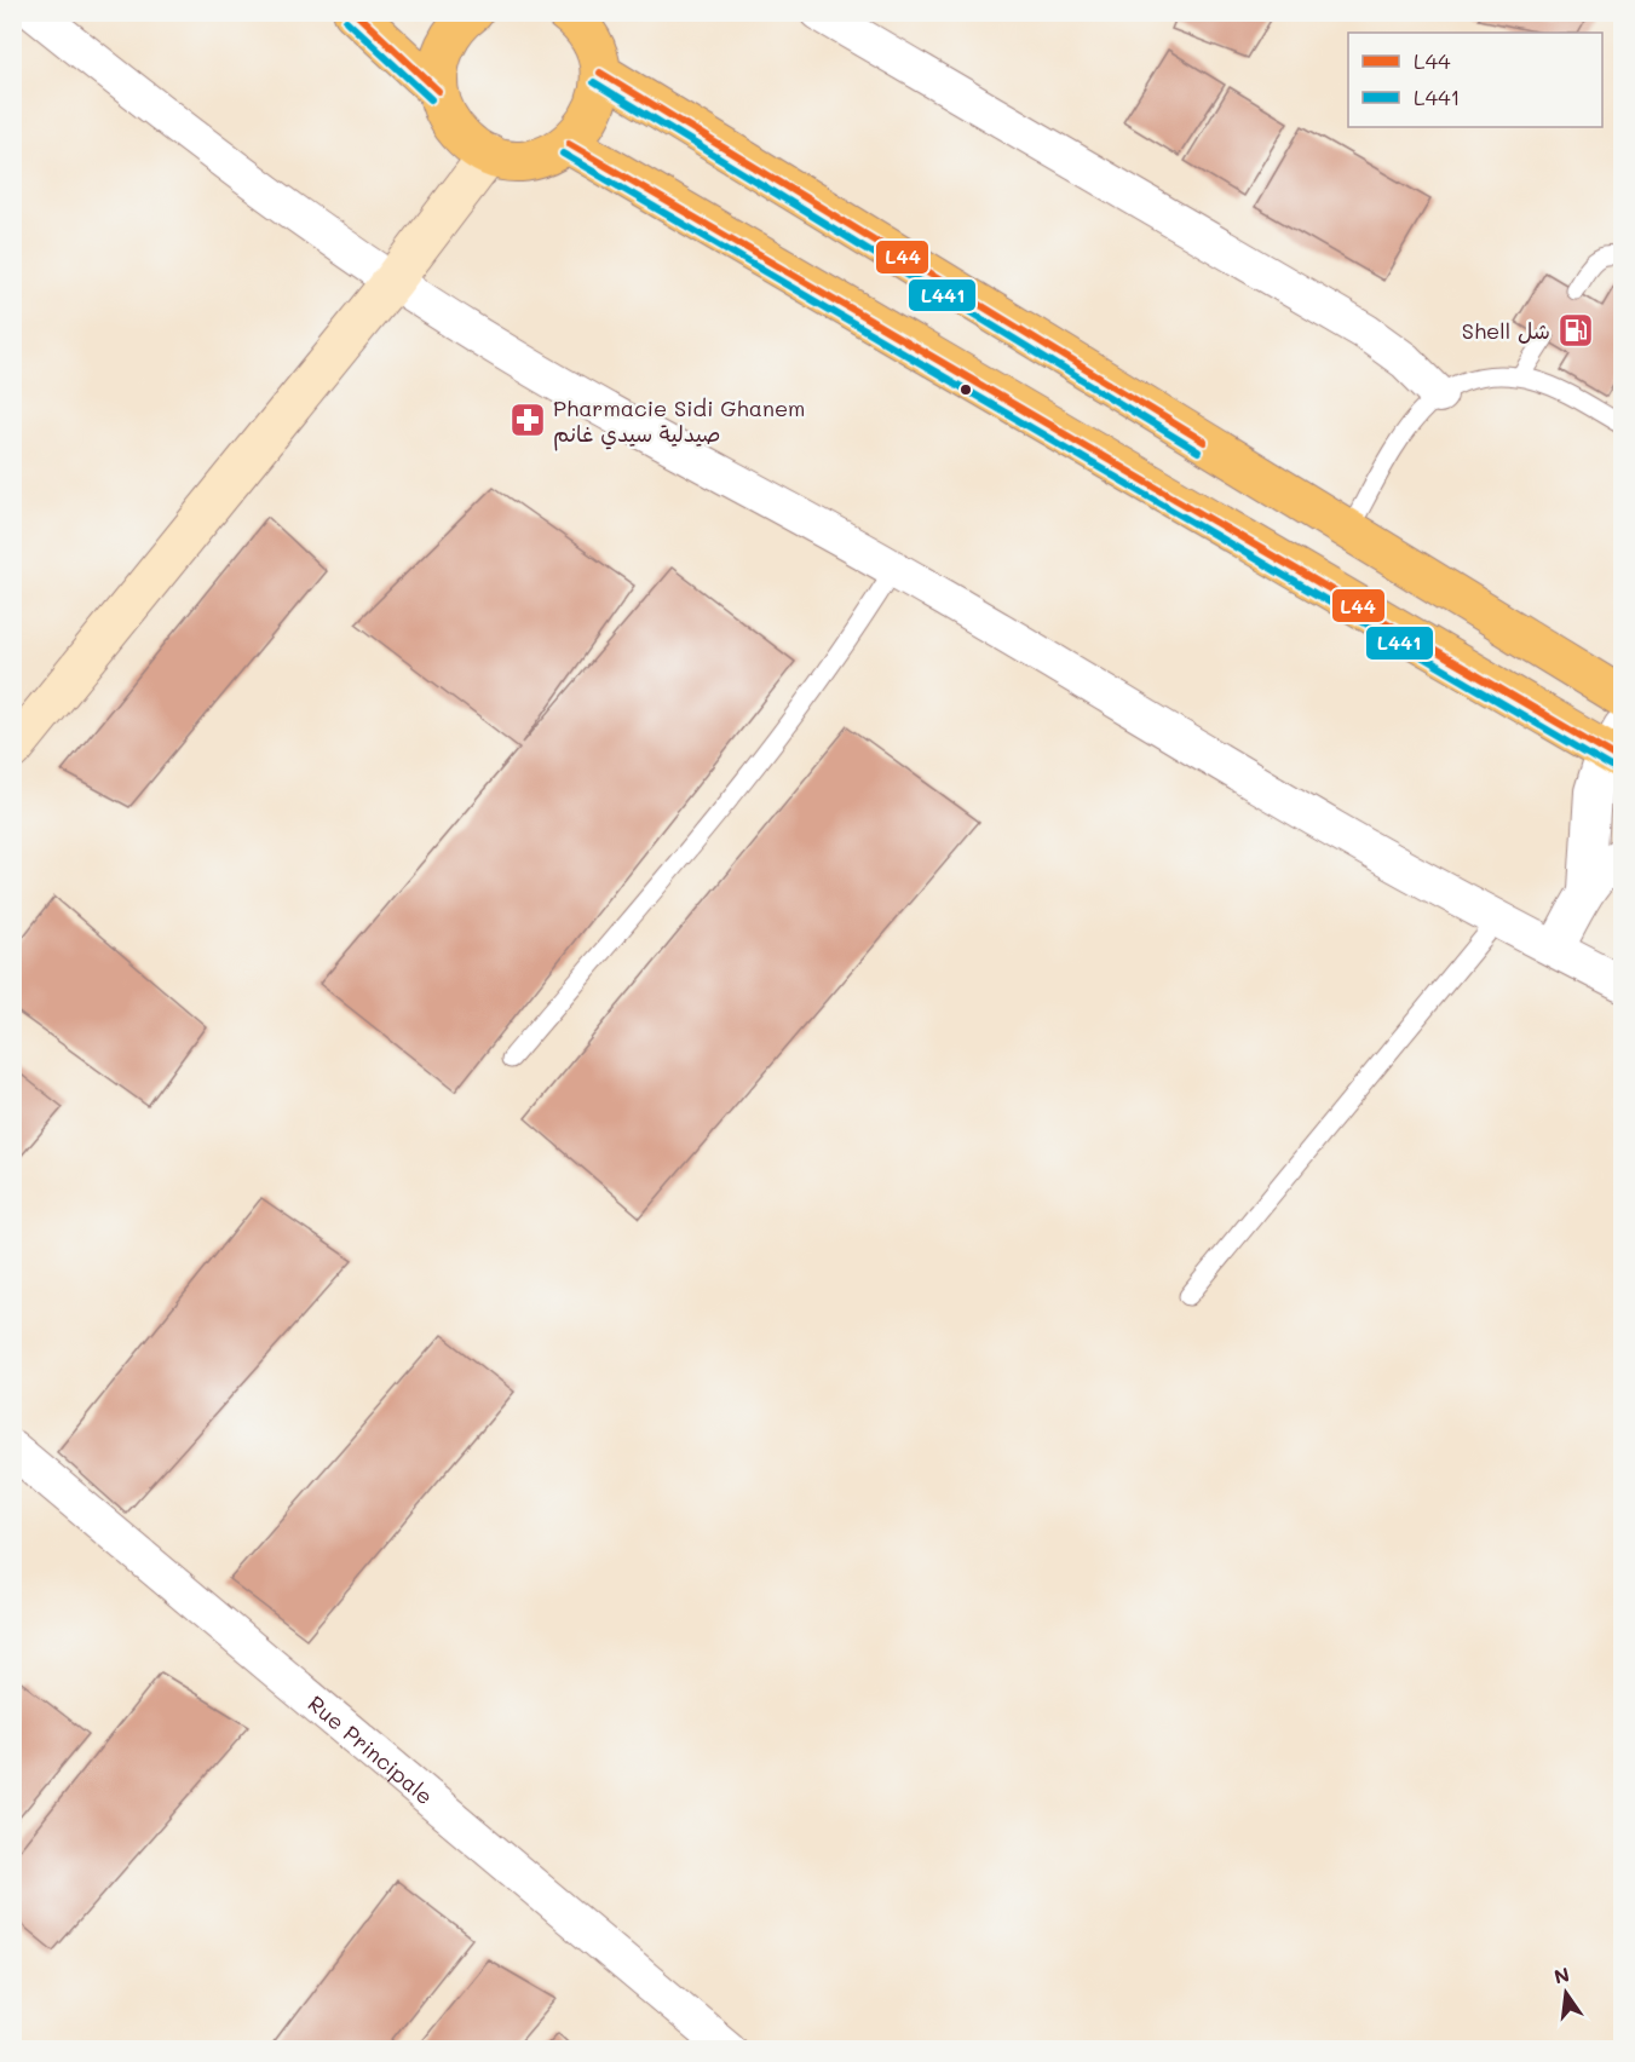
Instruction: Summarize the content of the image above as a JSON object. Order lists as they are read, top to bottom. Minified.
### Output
{"streets":{"street":["Rue Principale"]},"places":{"fuel station":["Shell شل"],"pharmacy":["Pharmacie Sidi Ghanem صيدلية سيدي غانم"]},"lines":["transit line L44","transit line L441"],"legend":["L44","L441"],"north":"top"}
